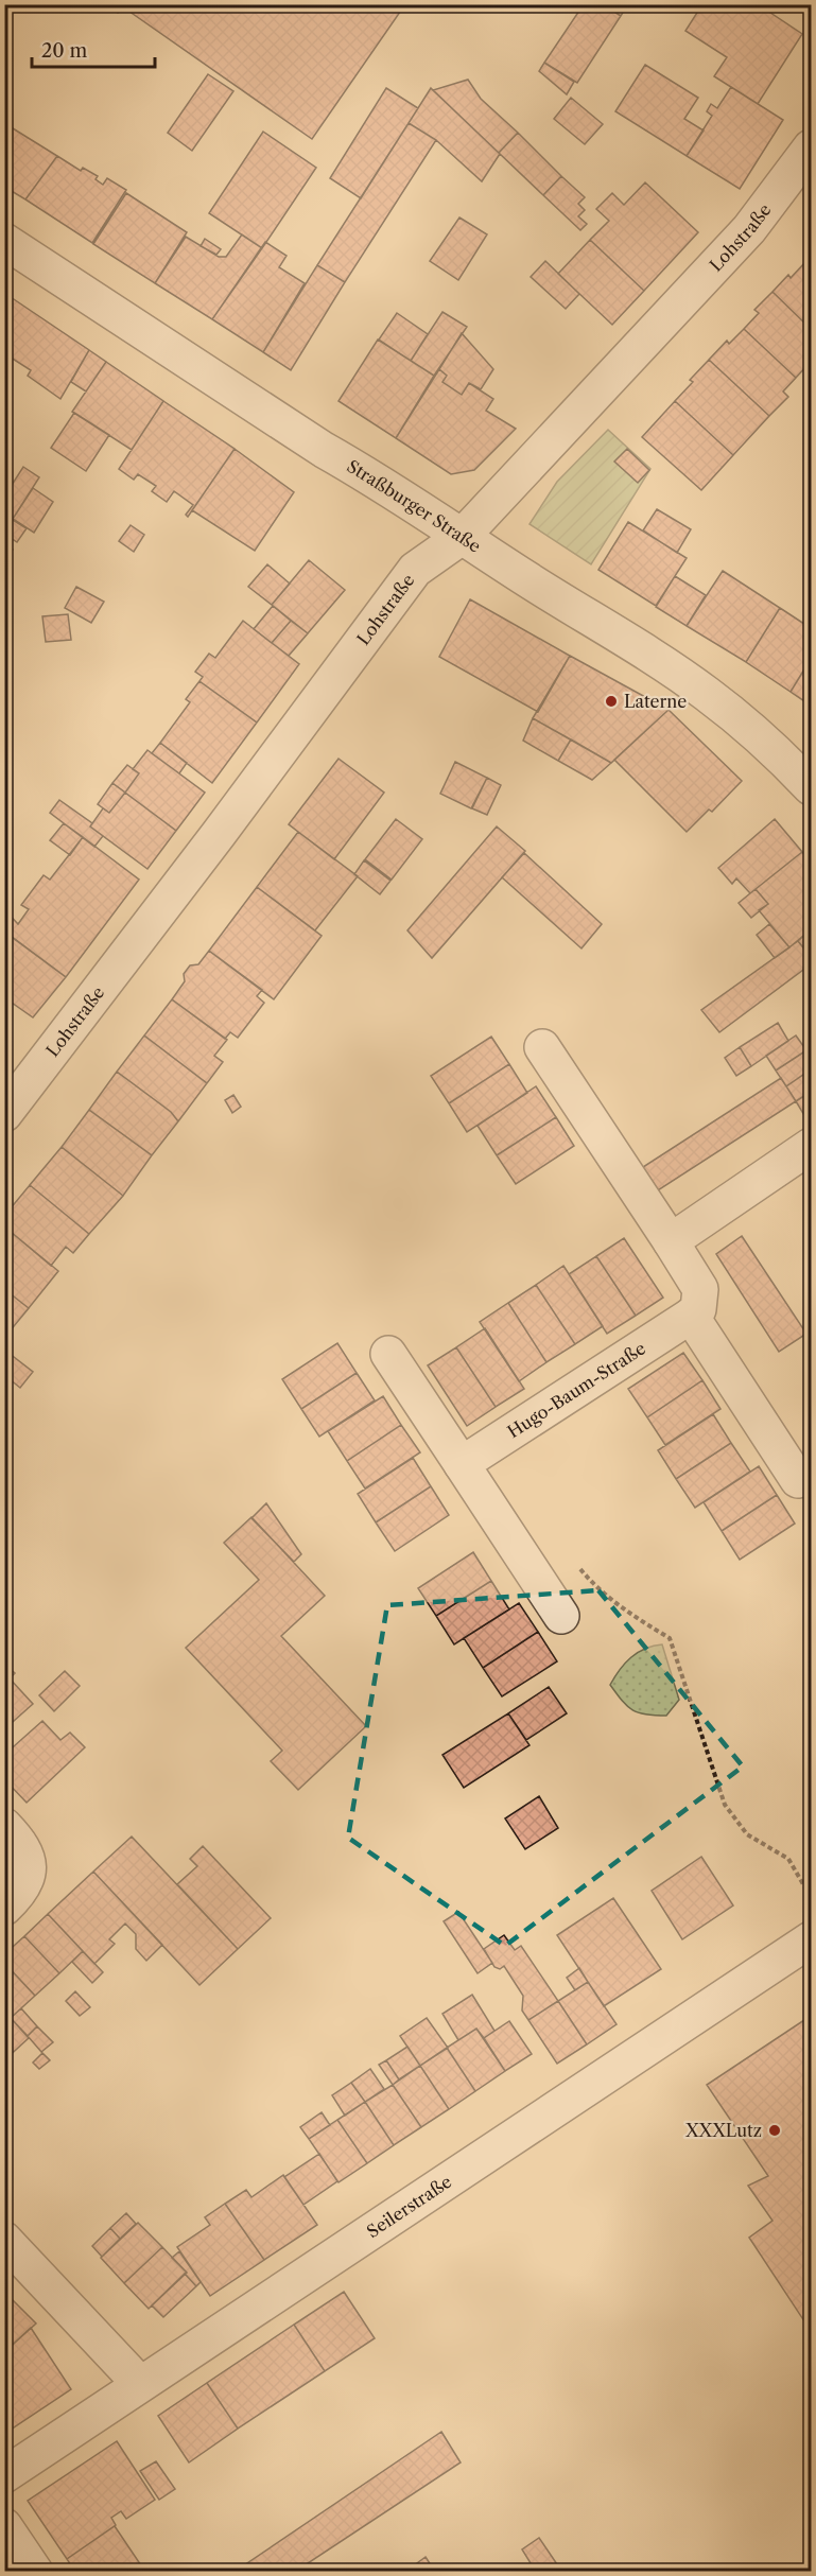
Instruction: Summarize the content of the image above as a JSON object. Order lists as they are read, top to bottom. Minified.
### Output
{"streets":{"street":["Lohstraße","Straßburger Straße","Hugo-Baum-Straße","Seilerstraße"]},"crossings":[["Lohstraße","Straßburger Straße"]],"places":["Laterne","XXXLutz"],"scale_bar":"20 m"}
